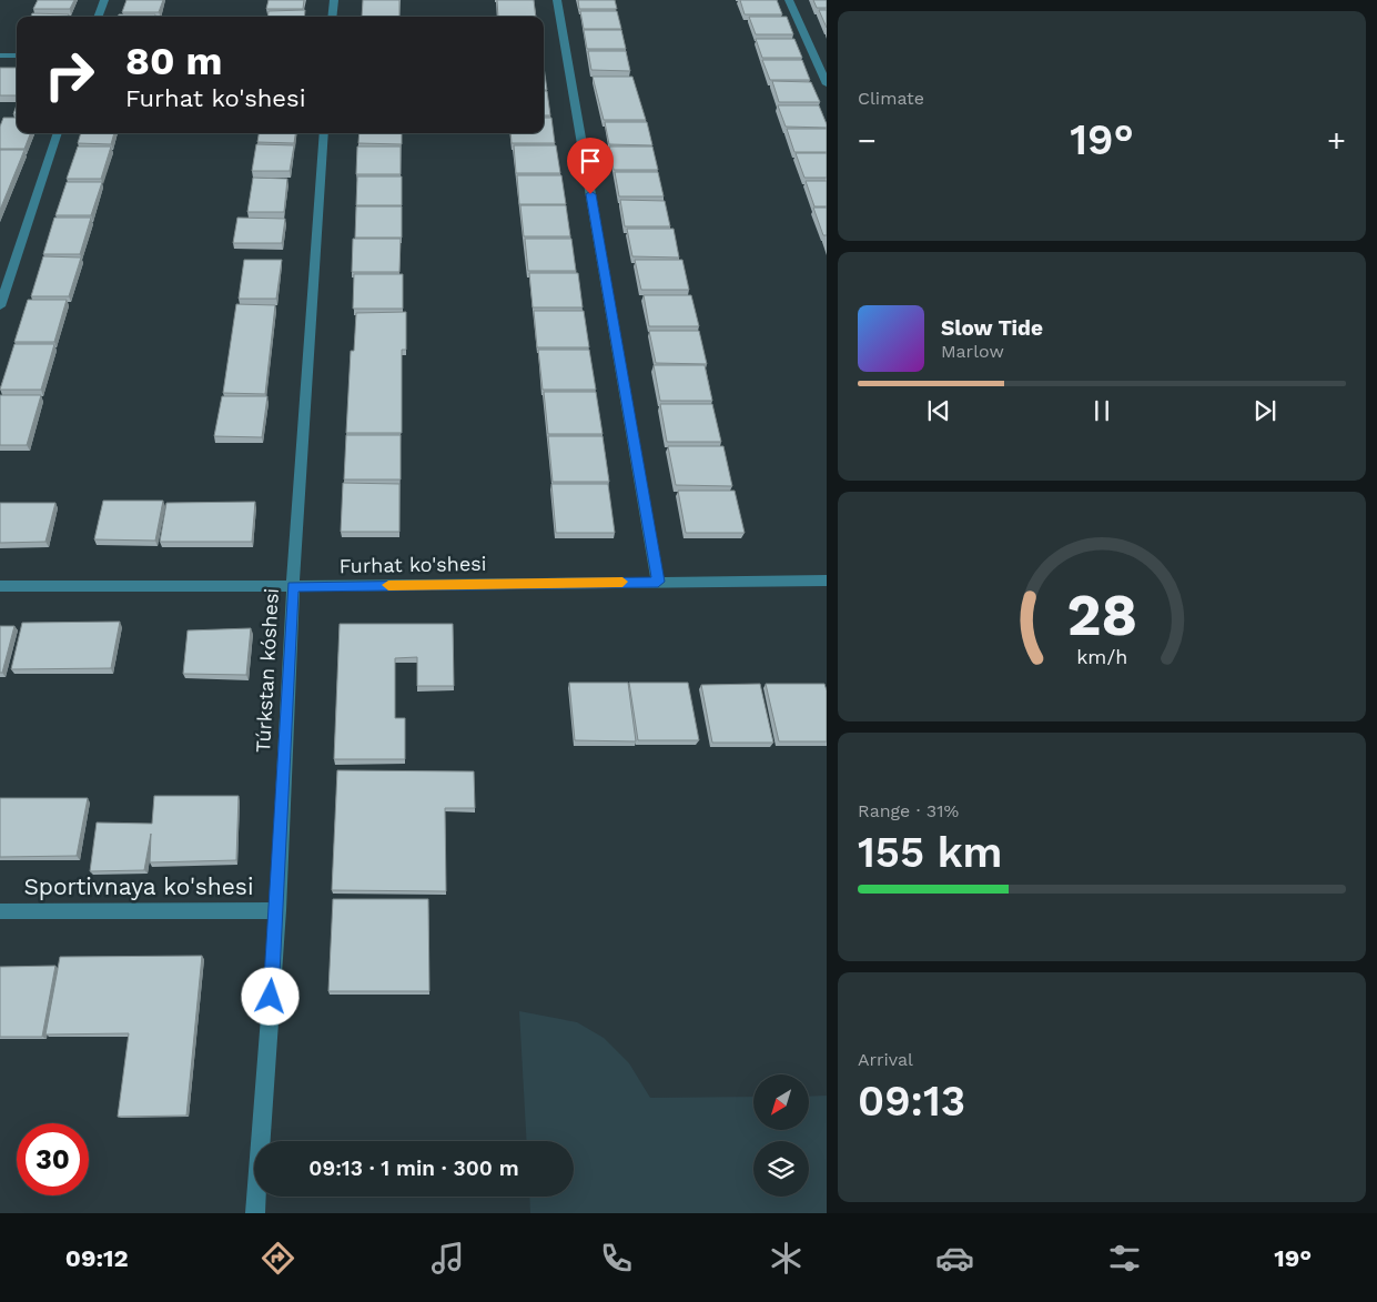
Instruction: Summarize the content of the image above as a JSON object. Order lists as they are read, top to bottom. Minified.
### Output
{"streets":{"street":["Furhat ko'shesi","Túrkstan kóshesi","Sportivnaya ko'shesi"]},"crossings":[["Furhat ko'shesi","Túrkstan kóshesi"],["Túrkstan kóshesi","Sportivnaya ko'shesi"]],"north":"bottom left","page":{"tile":["Climate",["Range · 31%","155 km"],["Arrival","09:13"]],"turn":["80 m","Furhat ko'shesi"],"heat":["−","19°","+"],"song":["Slow Tide","Marlow"],"limit":"30","trip":"09:13 · 1 min · 300 m","tabs":["09:12","19°"],"gauge":["28","km/h"]}}
